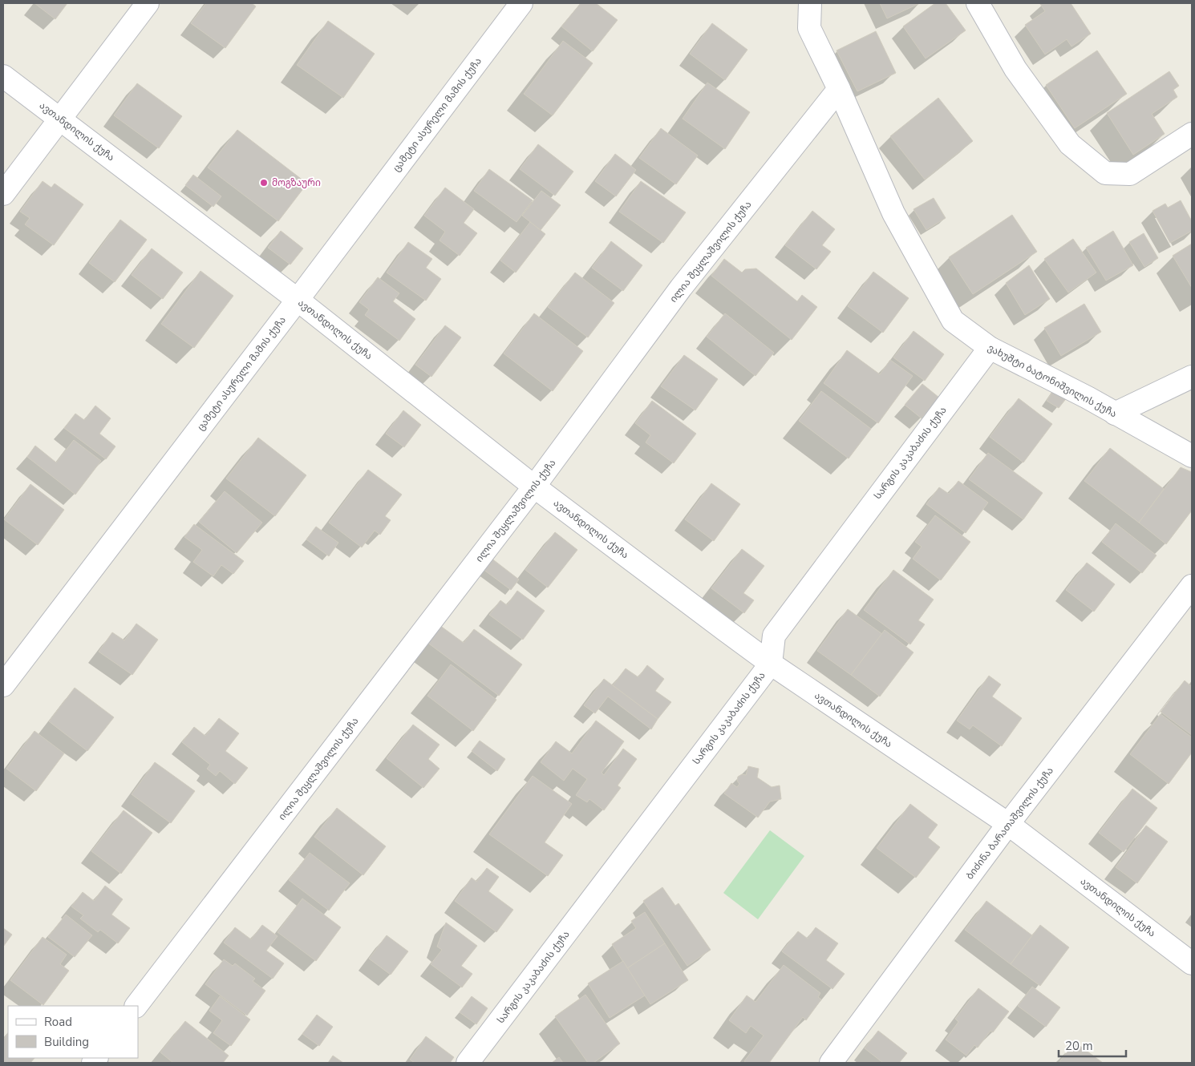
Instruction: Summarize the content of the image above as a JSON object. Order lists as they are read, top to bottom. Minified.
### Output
{"streets":{"street":["ცამეტი ასურელი მამის ქუჩა","ავთანდილის ქუჩა","ილია შეყლაშვილის ქუჩა","ვახუშტი ბატონიშვილის ქუჩა","სარგის კაკაბაძის ქუჩა","ბიძინა ბარათაშვილის ქუჩა"]},"crossings":[["ცამეტი ასურელი მამის ქუჩა","ავთანდილის ქუჩა"],["ავთანდილის ქუჩა","ილია შეყლაშვილის ქუჩა"],["ავთანდილის ქუჩა","სარგის კაკაბაძის ქუჩა"],["ავთანდილის ქუჩა","ბიძინა ბარათაშვილის ქუჩა"],["ილია შეყლაშვილის ქუჩა","ვახუშტი ბატონიშვილის ქუჩა"],["ვახუშტი ბატონიშვილის ქუჩა","სარგის კაკაბაძის ქუჩა"]],"places":["მოგზაური"],"legend":["Road","Building"],"scale_bar":"20 m"}
